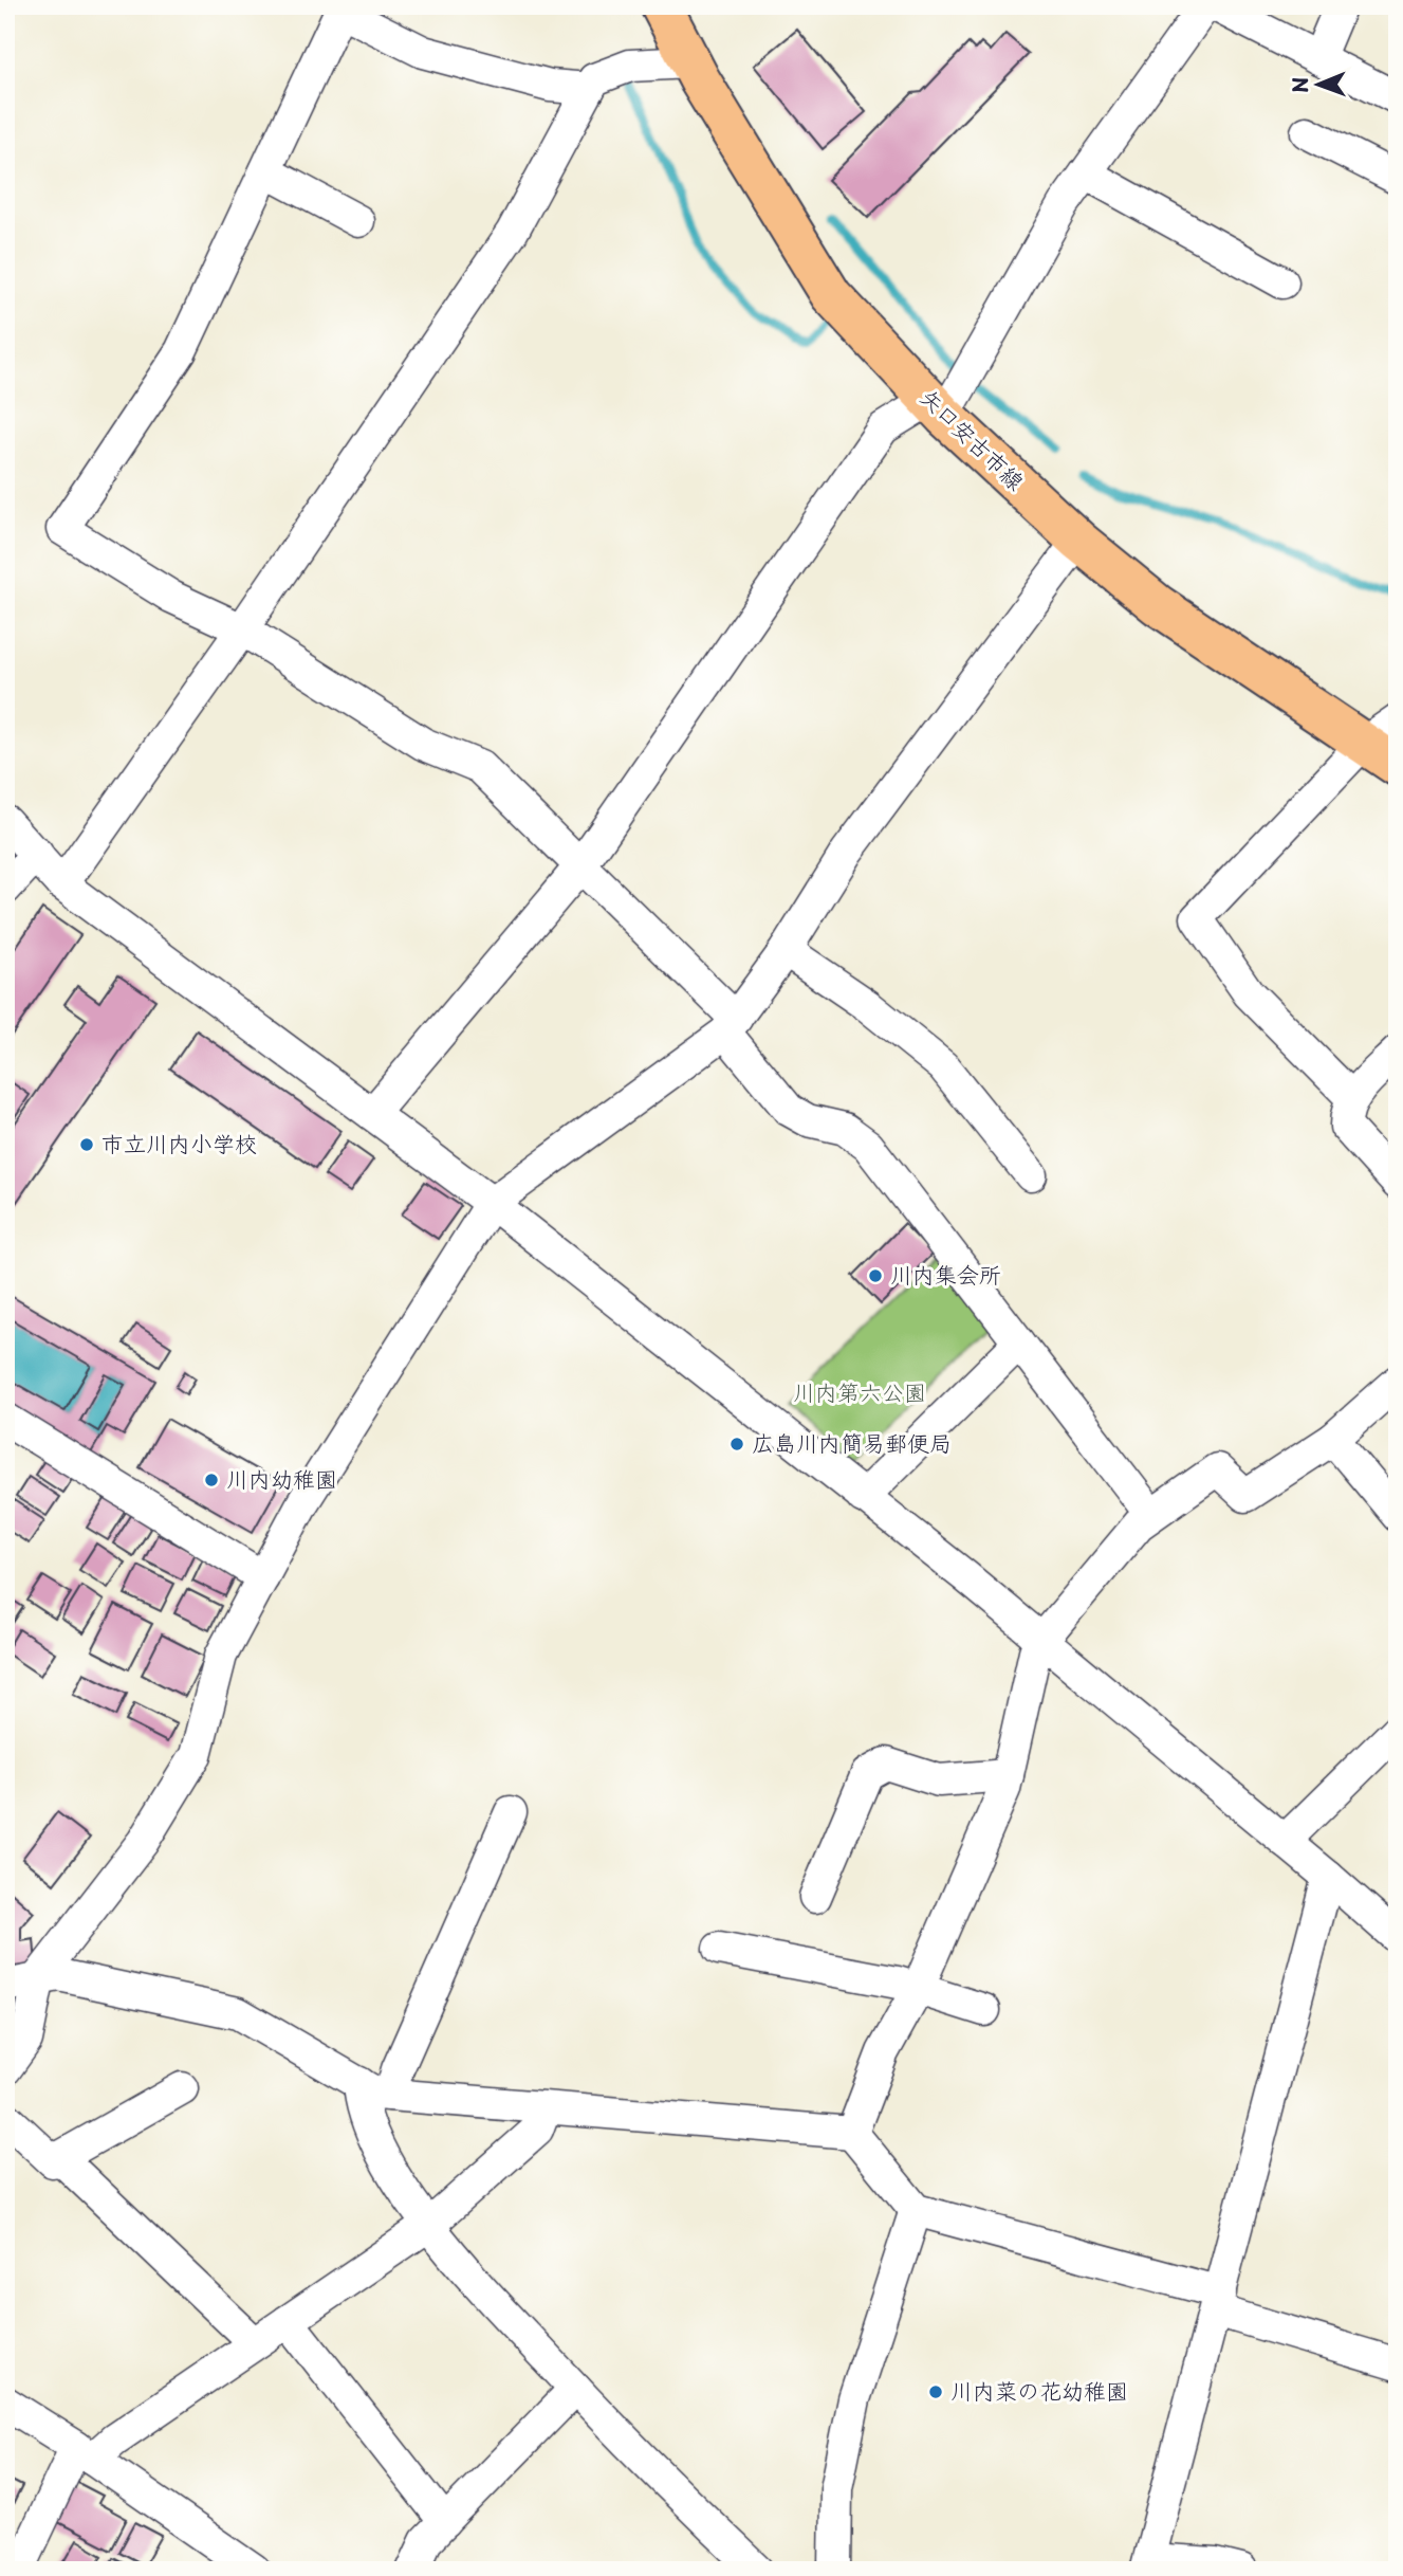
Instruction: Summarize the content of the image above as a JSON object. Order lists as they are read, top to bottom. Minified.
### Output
{"streets":{"main road":["矢口安古市線"]},"parks":["川内第六公園"],"places":["市立川内小学校","川内集会所","広島川内簡易郵便局","川内幼稚園","川内菜の花幼稚園"],"north":"left"}
